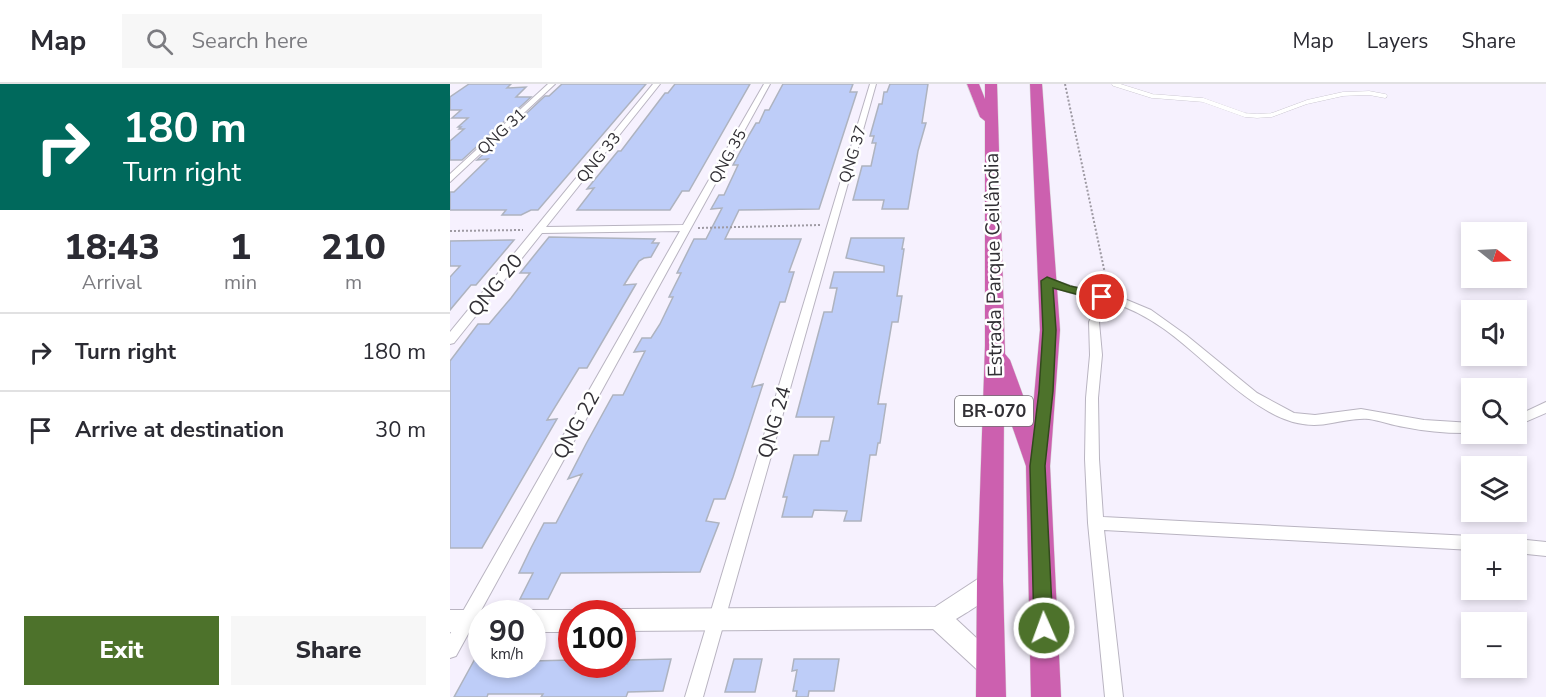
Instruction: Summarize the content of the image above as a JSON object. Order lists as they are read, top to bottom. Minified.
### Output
{"streets":{"highway":["Estrada Parque Ceilândia","BR-070"],"street":["QNG 31","QNG 37","QNG 35","QNG 33","QNG 20","QNG 24","QNG 22"]},"crossings":[["QNG 37","QNG 24"],["QNG 35","QNG 22"],["QNG 33","QNG 20"]],"north":"right","page":{"header":"Map","search":"Search here","nav":["Map","Layers","Share"],"turn":["180 m","Turn right"],"eta":["18:43","Arrival","1","min","210","m"],"map_buttons":["+","−"],"list":[{"name":"Turn right","value":"180 m"},{"name":"Arrive at destination","value":"30 m"}],"speed":"90 km/h","limit":"100","buttons":["Exit","Share"]}}
